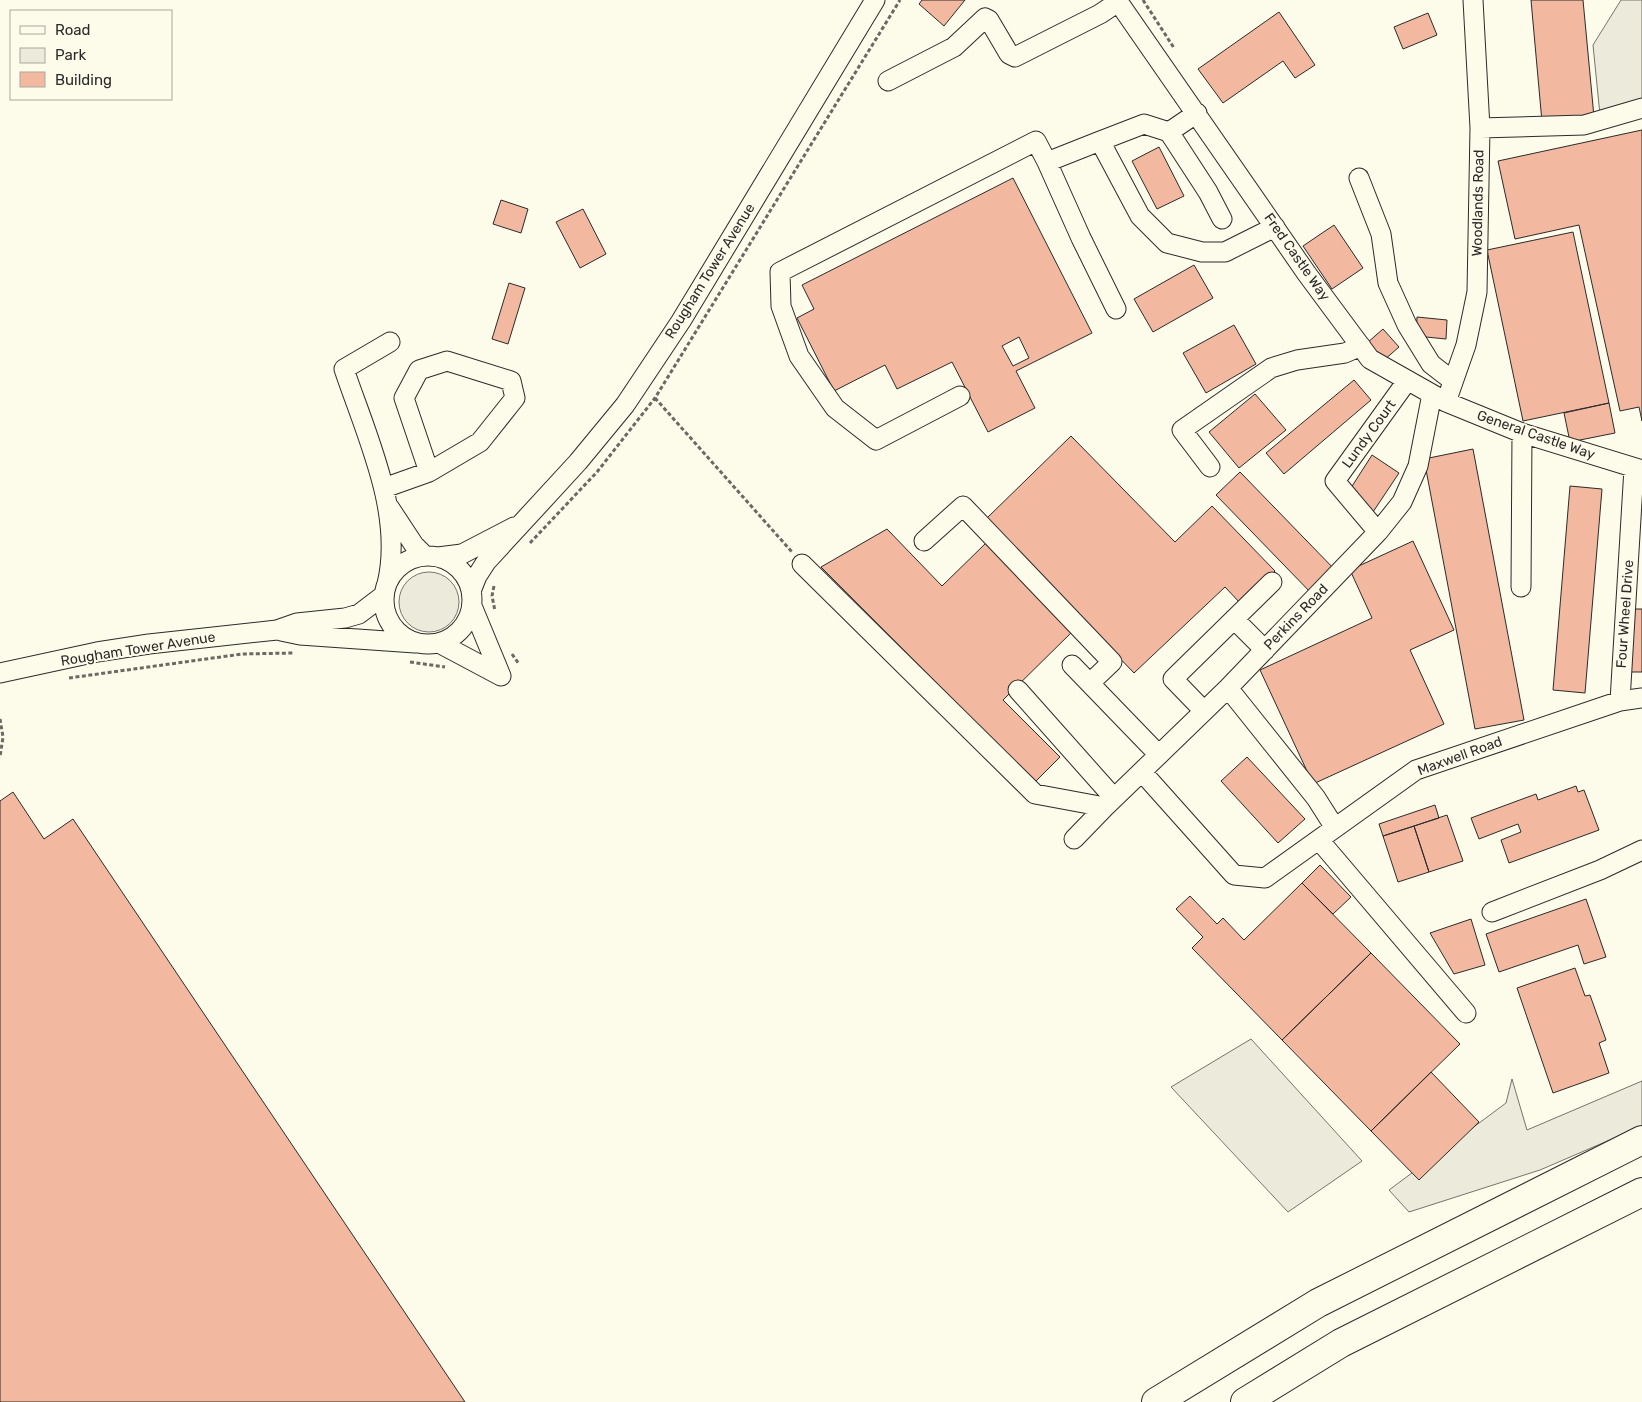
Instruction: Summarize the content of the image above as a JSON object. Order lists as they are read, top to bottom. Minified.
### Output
{"streets":{"street":["Woodlands Road","Fred Castle Way","Rougham Tower Avenue","Lundy Court","General Castle Way","Four Wheel Drive","Perkins Road","Maxwell Road"]},"crossings":[["Woodlands Road","Fred Castle Way"],["Woodlands Road","General Castle Way"],["Woodlands Road","Perkins Road"],["Fred Castle Way","Lundy Court"],["Fred Castle Way","General Castle Way"],["Fred Castle Way","Perkins Road"],["Lundy Court","Perkins Road"],["General Castle Way","Four Wheel Drive"],["General Castle Way","Perkins Road"],["Four Wheel Drive","Maxwell Road"],["Perkins Road","Maxwell Road"]],"legend":["Road","Park","Building"]}
